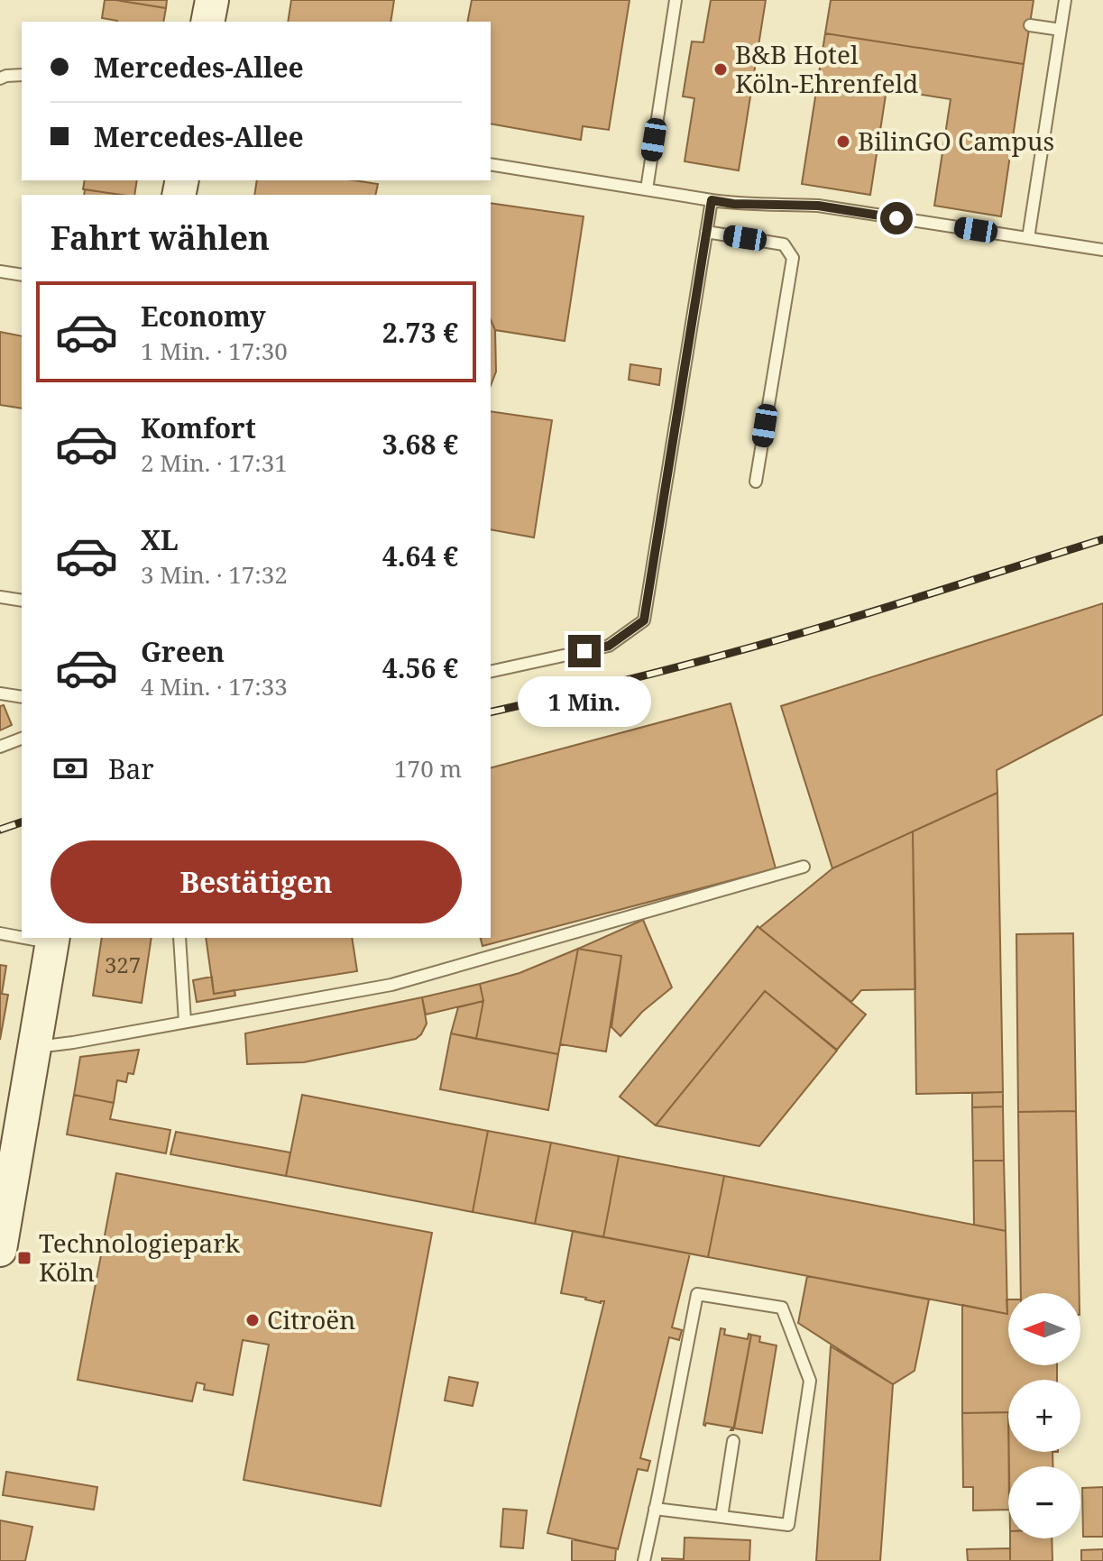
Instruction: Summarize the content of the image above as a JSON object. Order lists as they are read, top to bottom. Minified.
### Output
{"places":{"other":["B&B Hotel Köln-Ehrenfeld","BilinGO Campus","Citroën"],"transit":["Technologiepark Köln"]},"house_numbers":["327"],"north":"left","page":{"banner":["Mercedes-Allee","Mercedes-Allee"],"heading":"Fahrt wählen","list":[{"name":"Economy","note":"1 Min. · 17:30","value":"2.73 €"},{"name":"Komfort","note":"2 Min. · 17:31","value":"3.68 €"},{"name":"XL","note":"3 Min. · 17:32","value":"4.64 €"},{"name":"Green","note":"4 Min. · 17:33","value":"4.56 €"}],"bubble":"1 Min.","pay":["Bar","170 m"],"buttons":"Bestätigen","map_buttons":["+","−"]}}
